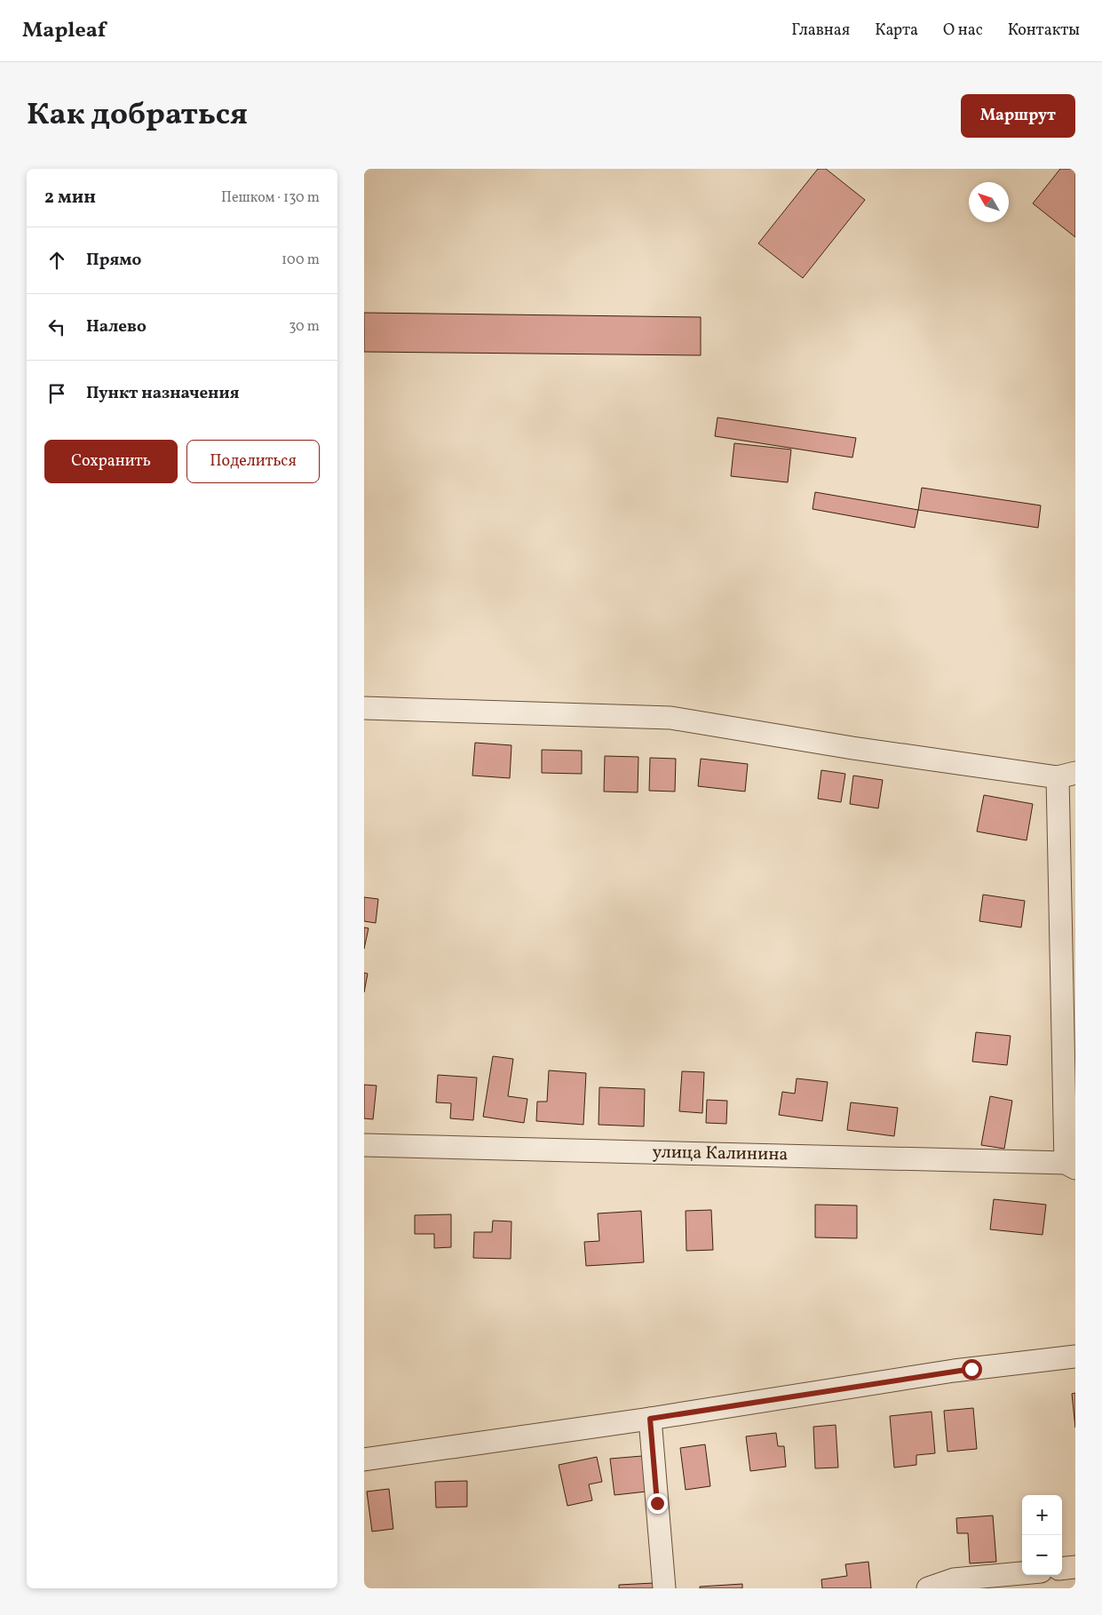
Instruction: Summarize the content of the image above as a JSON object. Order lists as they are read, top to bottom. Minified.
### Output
{"streets":{"street":["улица Калинина"]},"north":"top left","page":{"header":"Mapleaf","nav":["Главная","Карта","О нас","Контакты"],"title":"Как добраться","buttons":["Маршрут",["Сохранить","Поделиться"]],"heading":["2 мин","Пешком · 130 m"],"list":[["Прямо","100 m"],["Налево","30 m"],"Пункт назначения"],"map_buttons":["+","−"]}}
